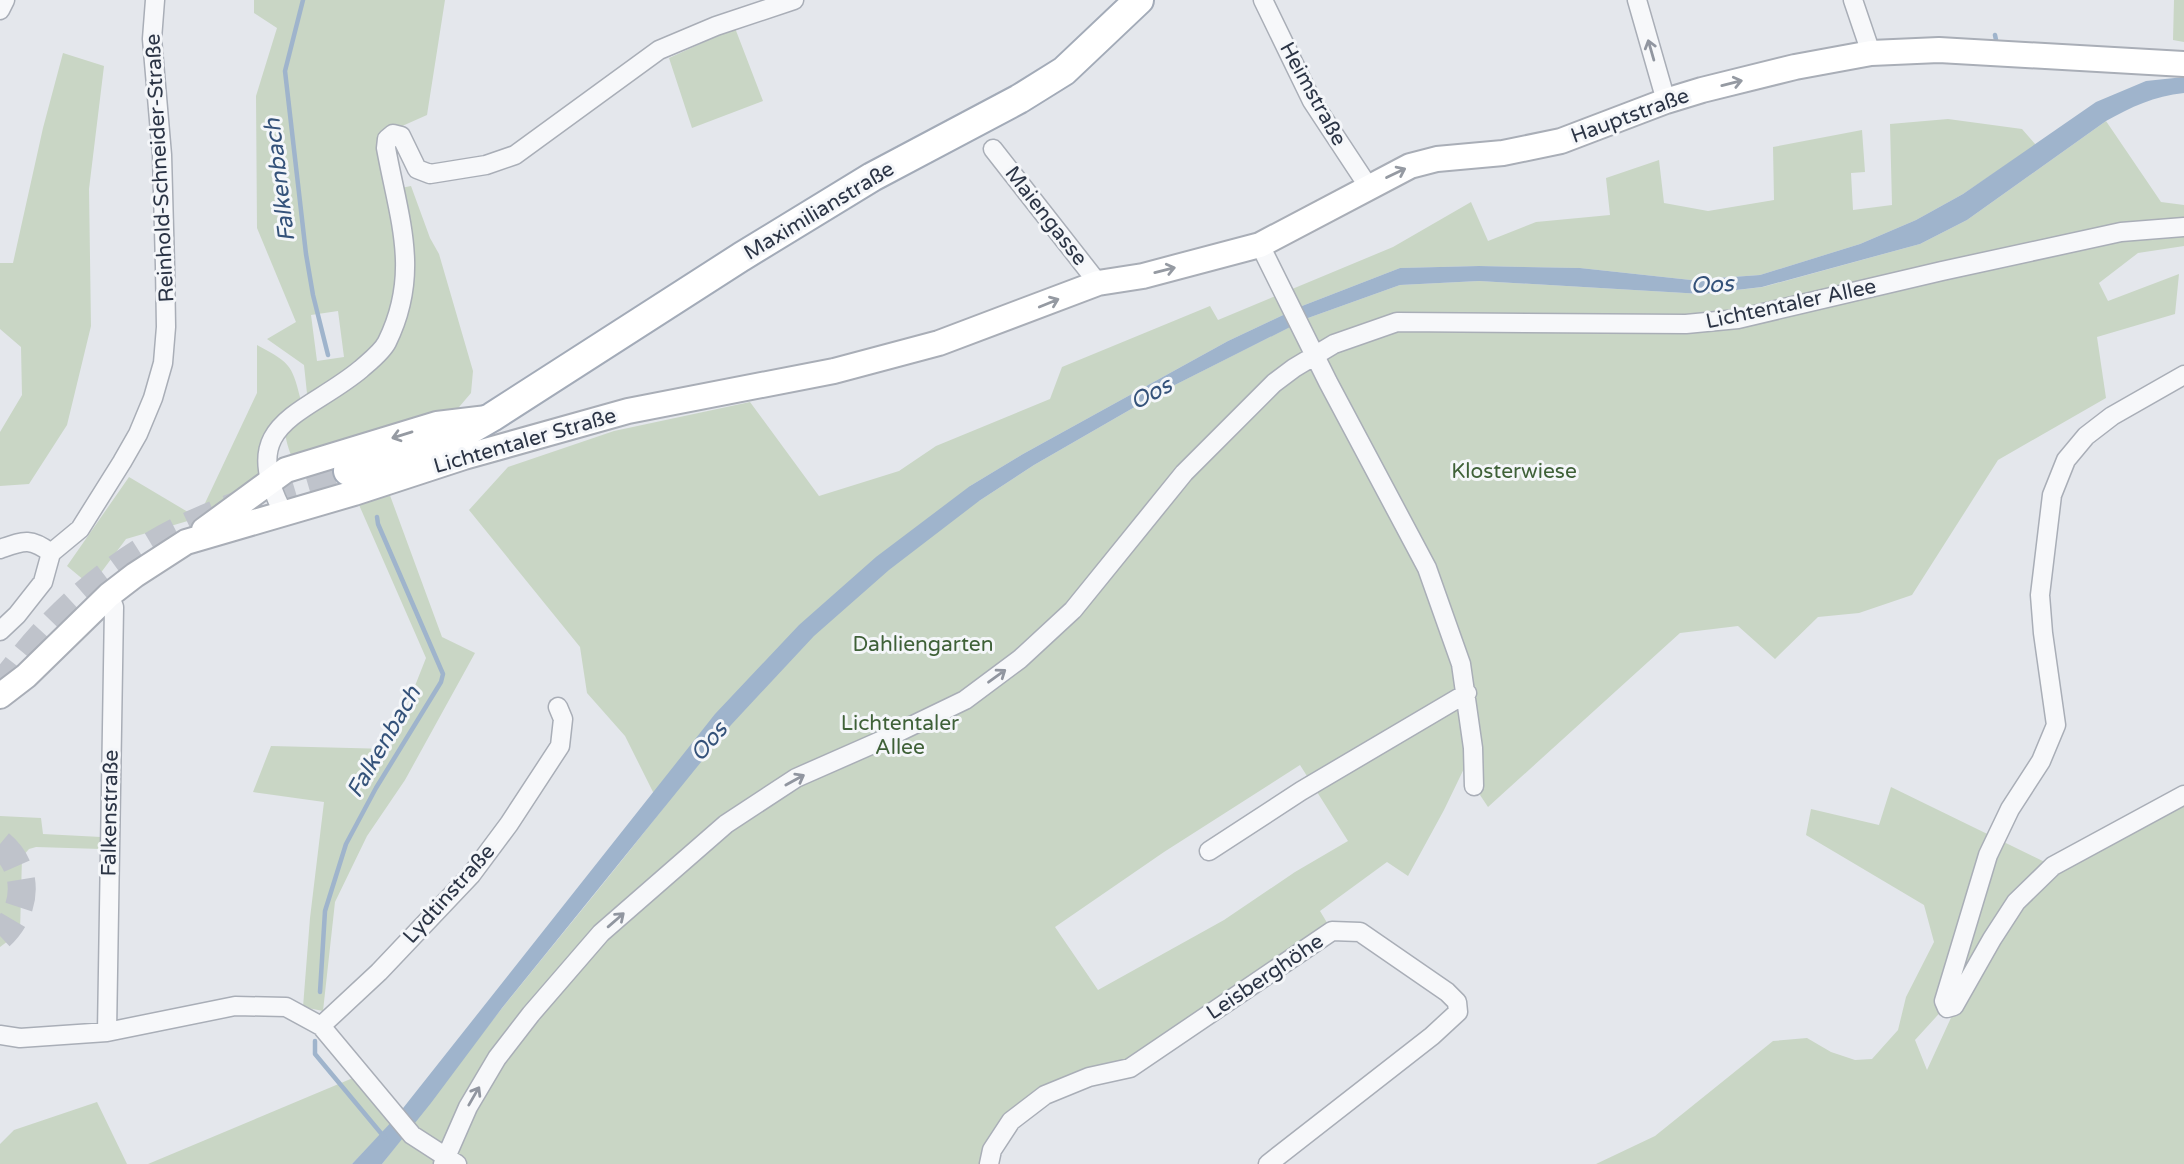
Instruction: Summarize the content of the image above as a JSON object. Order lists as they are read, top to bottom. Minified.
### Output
{"streets":{"main road":["Hauptstraße","Maximilianstraße","Lichtentaler Straße"],"street":["Heimstraße","Reinhold-Schneider-Straße","Maiengasse","Lichtentaler Allee","Falkenstraße","Lydtinstraße","Leisberghöhe"]},"crossings":[["Heimstraße","Hauptstraße"],["Hauptstraße","Maiengasse"],["Hauptstraße","Lichtentaler Straße"],["Maximilianstraße","Lichtentaler Straße"],["Maiengasse","Lichtentaler Straße"],["Lichtentaler Straße","Falkenstraße"]],"one_way":["Hauptstraße","Lichtentaler Allee","Lichtentaler Straße"],"water":["Falkenbach","Oos"],"parks":["Klosterwiese","Dahliengarten","Lichtentaler Allee"]}
